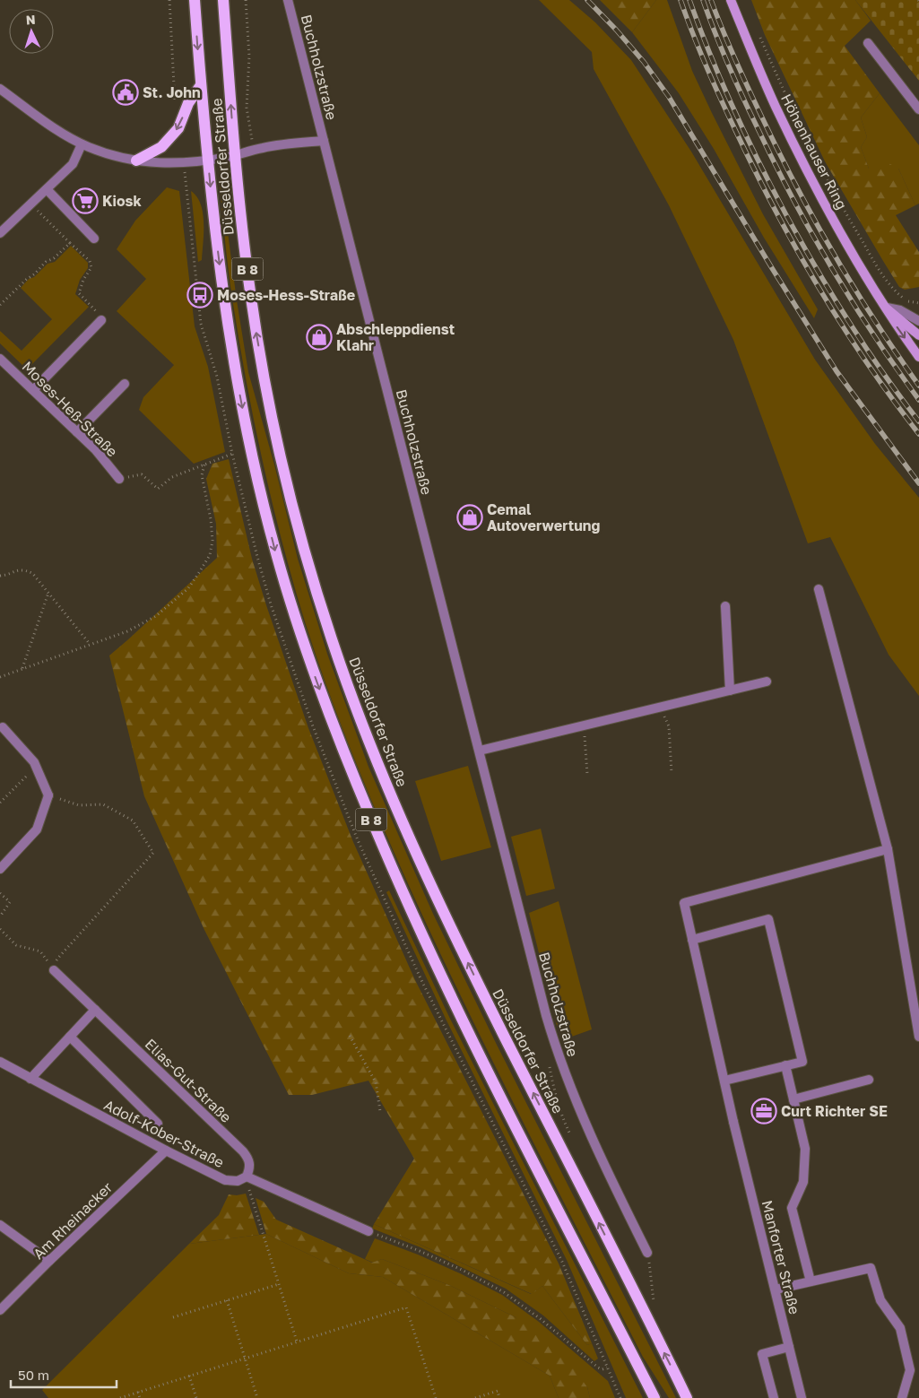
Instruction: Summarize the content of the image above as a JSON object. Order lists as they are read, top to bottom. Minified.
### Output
{"streets":{"main road":["Düsseldorfer Straße","B 8"],"street":["Buchholzstraße","Höhenhauser Ring","Moses-Heß-Straße","Elias-Gut-Straße","Adolf-Kober-Straße","Am Rheinacker","Manforter Straße"]},"crossings":[["Buchholzstraße","Düsseldorfer Straße"],["Elias-Gut-Straße","Adolf-Kober-Straße"],["Adolf-Kober-Straße","Am Rheinacker"]],"places":{"public building":["St. John"],"supermarket":["Kiosk"],"bus stop":["Moses-Hess-Straße"],"shop":["Abschleppdienst Klahr","Cemal Autoverwertung"],"office":["Curt Richter SE"]},"scale_bar":"50 m","north":"top"}
